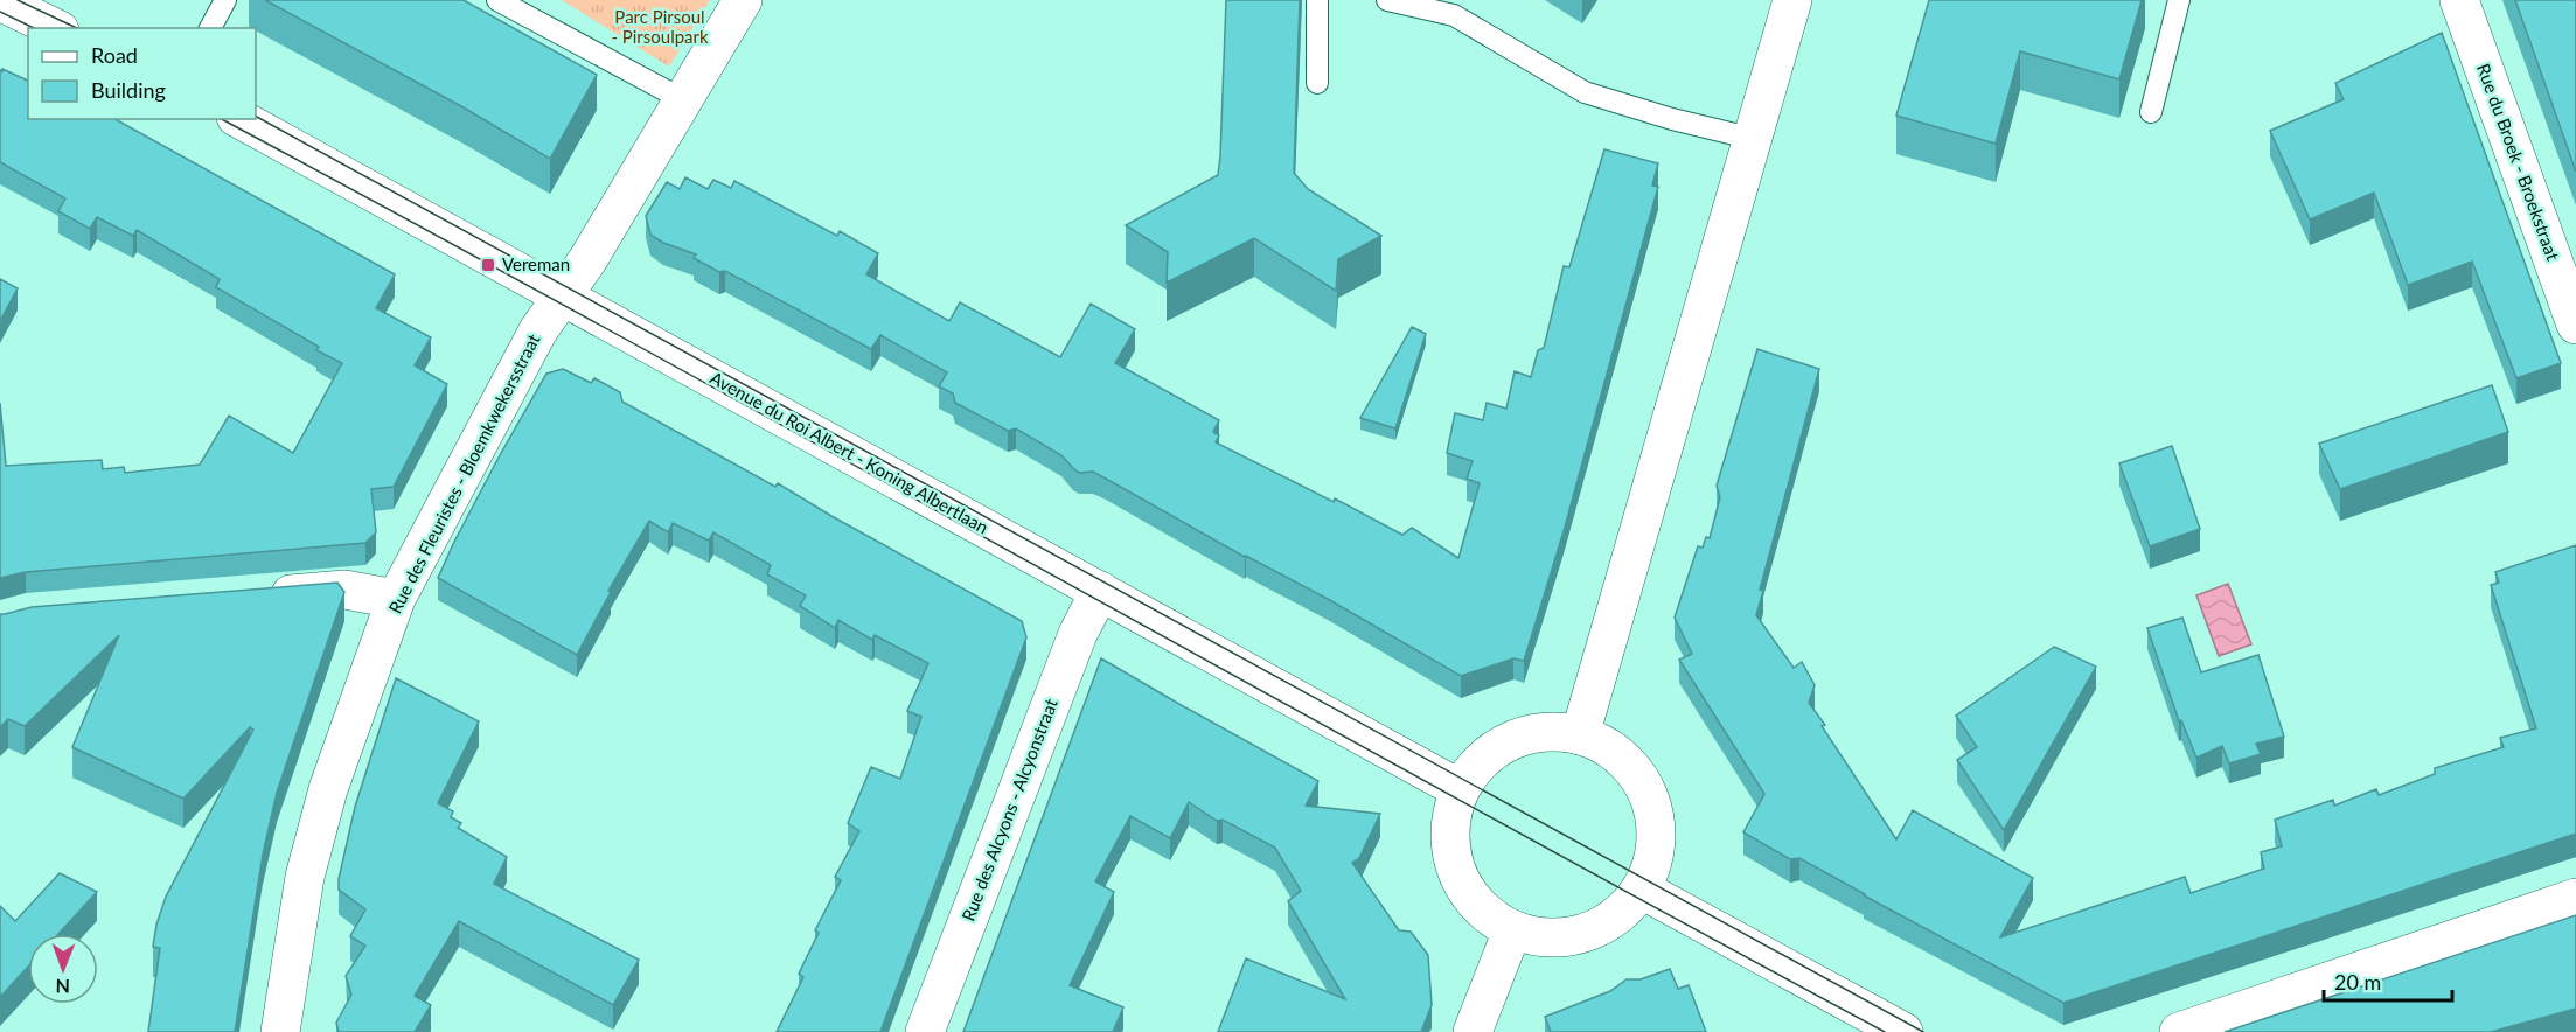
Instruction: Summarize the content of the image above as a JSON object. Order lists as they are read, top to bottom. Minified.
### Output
{"streets":{"street":["Rue du Broek - Broekstraat","Avenue du Roi Albert - Koning Albertlaan","Rue des Fleuristes - Bloemkwekersstraat","Rue des Alcyons - Alcyonstraat"]},"crossings":[["Avenue du Roi Albert - Koning Albertlaan","Rue des Fleuristes - Bloemkwekersstraat"],["Avenue du Roi Albert - Koning Albertlaan","Rue des Alcyons - Alcyonstraat"]],"parks":["Parc Pirsoul - Pirsoulpark"],"places":{"transit":["Vereman"]},"legend":["Road","Building"],"scale_bar":"20 m","north":"bottom"}
